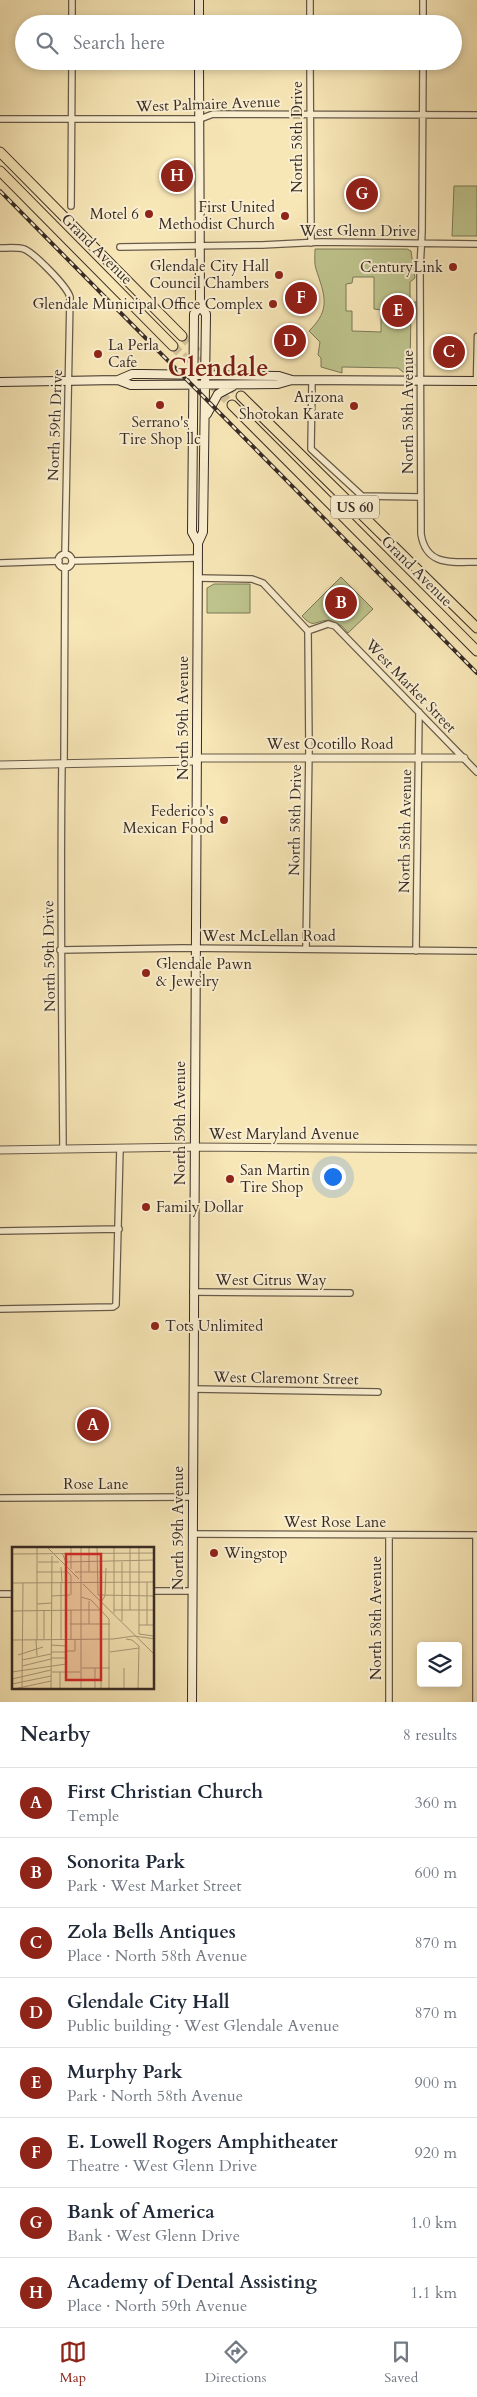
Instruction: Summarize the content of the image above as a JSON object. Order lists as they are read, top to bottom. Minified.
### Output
{"streets":{"highway":["Grand Avenue","US 60"],"main road":["North 59th Avenue"],"street":["West Palmaire Avenue","North 58th Drive","West Glenn Drive","North 58th Avenue","North 59th Drive","West Market Street","West Ocotillo Road","West McLellan Road","West Maryland Avenue","West Citrus Way","West Claremont Street","Rose Lane","West Rose Lane"]},"crossings":[["West Palmaire Avenue","North 58th Drive"],["West Palmaire Avenue","North 58th Avenue"],["West Palmaire Avenue","North 59th Avenue"],["North 58th Drive","West Glenn Drive"],["North 58th Drive","West Market Street"],["North 58th Drive","West Ocotillo Road"],["North 58th Drive","West McLellan Road"],["West Glenn Drive","North 58th Avenue"],["West Glenn Drive","North 59th Avenue"],["North 58th Avenue","West Market Street"],["North 58th Avenue","West Ocotillo Road"],["North 58th Avenue","West McLellan Road"],["North 58th Avenue","West Rose Lane"],["North 59th Drive","West Ocotillo Road"],["North 59th Drive","West McLellan Road"],["North 59th Drive","West Maryland Avenue"],["West Market Street","West Ocotillo Road"],["North 59th Avenue","West Ocotillo Road"],["North 59th Avenue","West McLellan Road"],["North 59th Avenue","West Maryland Avenue"],["North 59th Avenue","West Citrus Way"],["North 59th Avenue","West Claremont Street"],["North 59th Avenue","Rose Lane"],["North 59th Avenue","West Rose Lane"]],"districts":["Glendale"],"places":["Motel 6","First United Methodist Church","CenturyLink","Glendale City Hall Council Chambers","Glendale Municipal Office Complex","La Perla Cafe","Serrano's Tire Shop llc","Arizona Shotokan Karate","Federico's Mexican Food","Glendale Pawn & Jewelry","San Martin Tire Shop","Family Dollar","Tots Unlimited","Wingstop"],"page":{"search":"Search here","pins":["H","G","F","E","D","C","B","A"],"heading":["Nearby","8 results"],"list":[{"mark":"A","name":"First Christian Church","note":"Temple","value":"360 m"},{"mark":"B","name":"Sonorita Park","note":"Park · West Market Street","value":"600 m"},{"mark":"C","name":"Zola Bells Antiques","note":"Place · North 58th Avenue","value":"870 m"},{"mark":"D","name":"Glendale City Hall","note":"Public building · West Glendale Avenue","value":"870 m"},{"mark":"E","name":"Murphy Park","note":"Park · North 58th Avenue","value":"900 m"},{"mark":"F","name":"E. Lowell Rogers Amphitheater","note":"Theatre · West Glenn Drive","value":"920 m"},{"mark":"G","name":"Bank of America","note":"Bank · West Glenn Drive","value":"1.0 km"},{"mark":"H","name":"Academy of Dental Assisting","note":"Place · North 59th Avenue","value":"1.1 km"}],"nav":["Map","Directions","Saved"]}}
